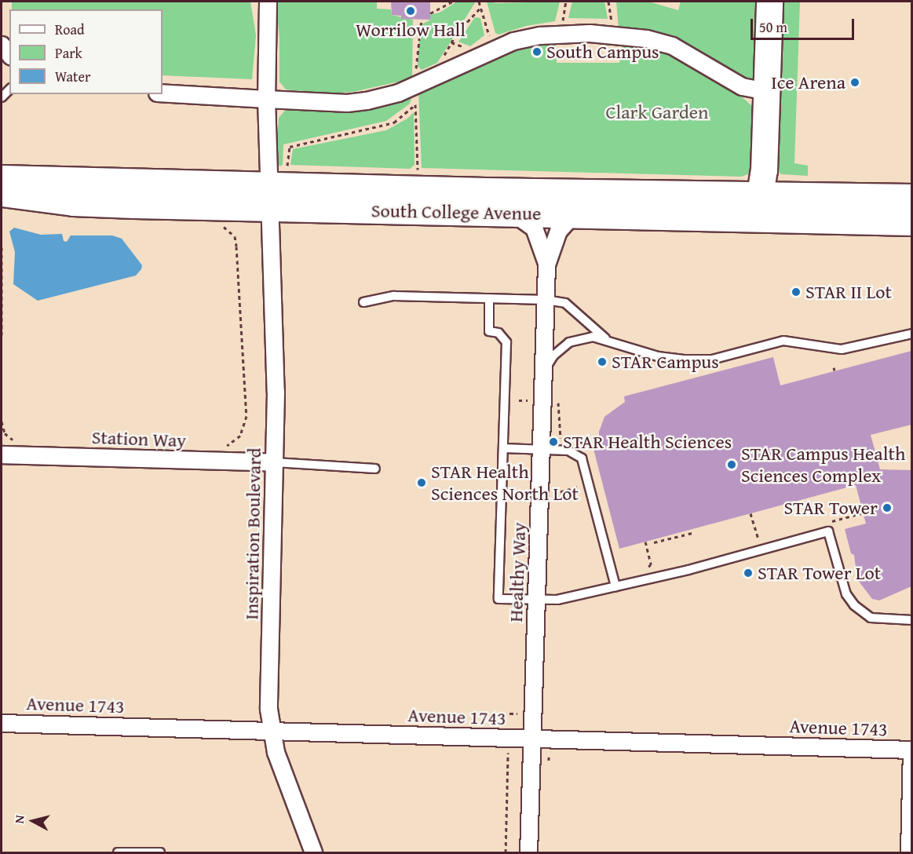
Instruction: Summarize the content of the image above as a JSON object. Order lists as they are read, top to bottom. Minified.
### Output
{"streets":{"main road":["South College Avenue"],"street":["Station Way","Inspiration Boulevard","Healthy Way","Avenue 1743"]},"crossings":[["South College Avenue","Inspiration Boulevard"],["South College Avenue","Healthy Way"],["Station Way","Inspiration Boulevard"],["Inspiration Boulevard","Avenue 1743"],["Healthy Way","Avenue 1743"]],"parks":["Clark Garden"],"places":["Worrilow Hall","South Campus","Ice Arena","STAR II Lot","STAR Campus","STAR Health Sciences","STAR Campus Health Sciences Complex","STAR Health Sciences North Lot","STAR Tower","STAR Tower Lot"],"legend":["Road","Park","Water"],"scale_bar":"50 m","north":"left"}
